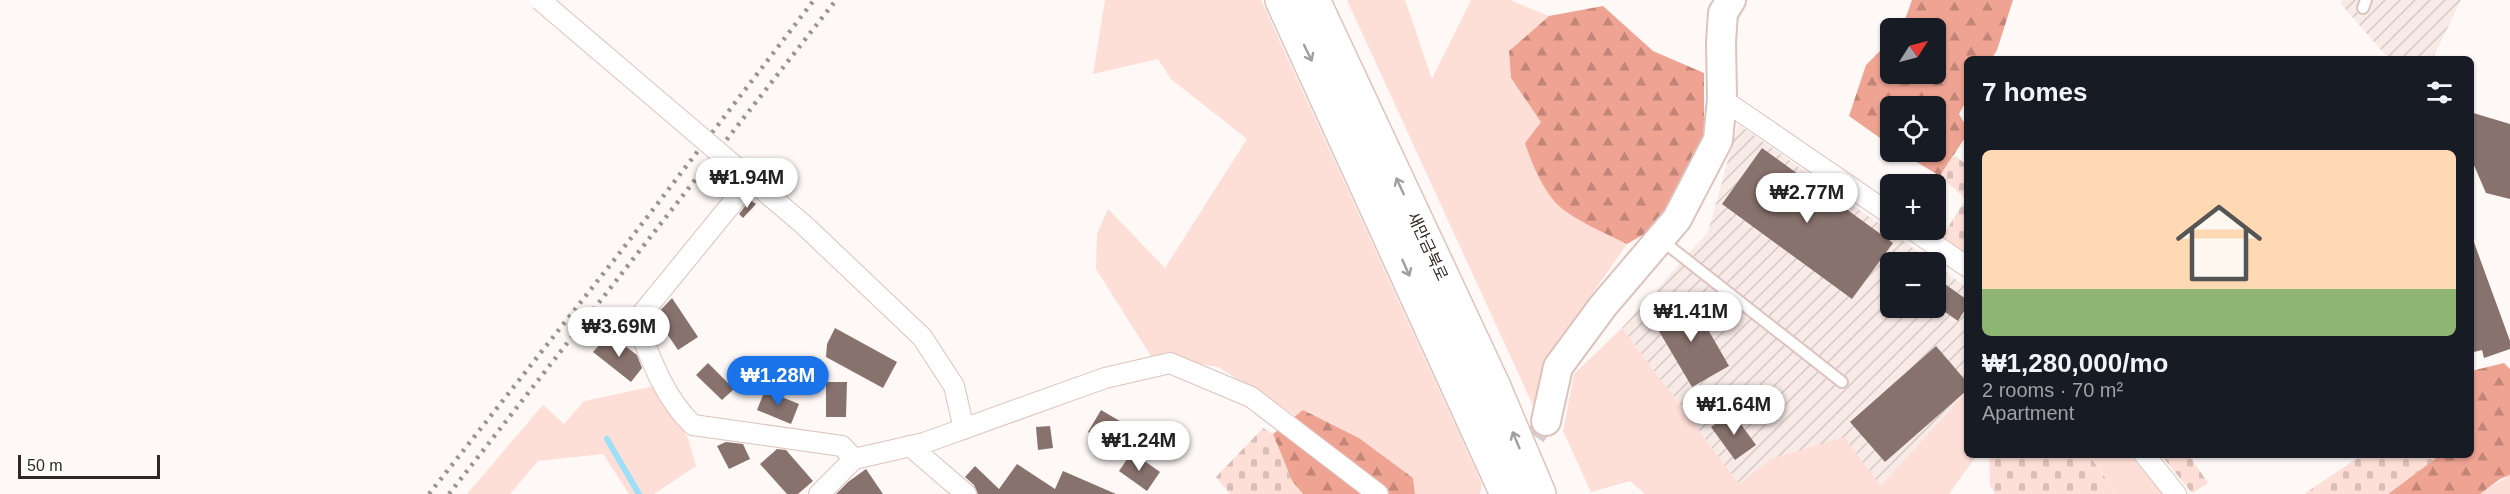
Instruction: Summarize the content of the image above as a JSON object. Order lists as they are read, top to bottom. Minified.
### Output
{"streets":{"highway":["새만금북로"]},"scale_bar":"50 m","north":"top right","page":{"map_buttons":["+","−"],"heading":"7 homes","list":[{"name":"₩1,280,000/mo","note":"2 rooms · 70 m² · Apartment"}],"price":["₩1.94M","₩2.77M","₩1.41M","₩3.69M","₩1.28M","₩1.64M","₩1.24M"],"scale":"50 m"}}
